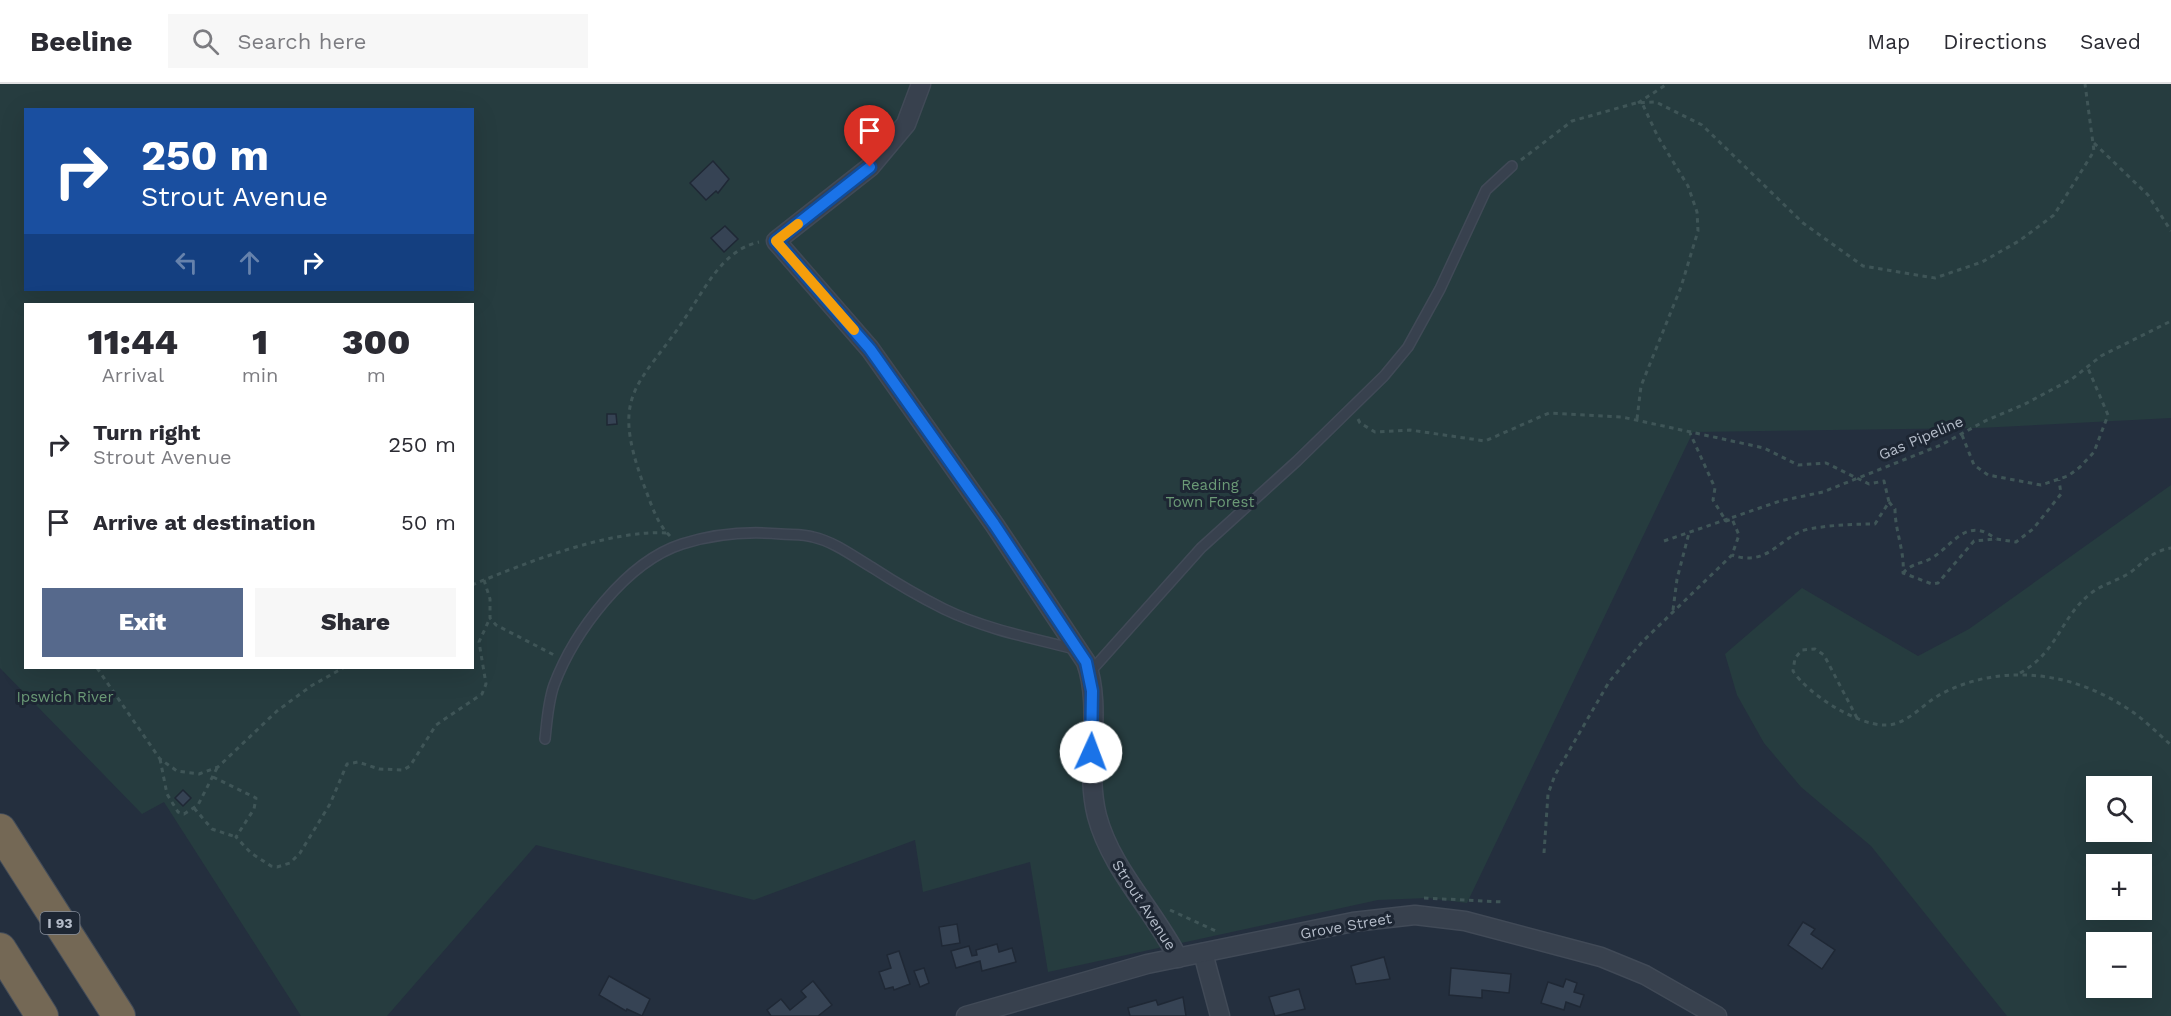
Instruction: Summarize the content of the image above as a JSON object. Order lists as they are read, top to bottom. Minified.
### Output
{"streets":{"highway":["I 93"],"street":["Strout Avenue","Grove Street"],"path":["Gas Pipeline"]},"crossings":[["Strout Avenue","Grove Street"]],"parks":["Reading Town Forest","Ipswich River"],"page":{"header":"Beeline","search":"Search here","nav":["Map","Directions","Saved"],"turn":["250 m","Strout Avenue"],"eta":["11:44","Arrival","1","min","300","m"],"list":[{"name":"Turn right","note":"Strout Avenue","value":"250 m"},{"name":"Arrive at destination","value":"50 m"}],"buttons":["Exit","Share"],"map_buttons":["+","−"]}}
